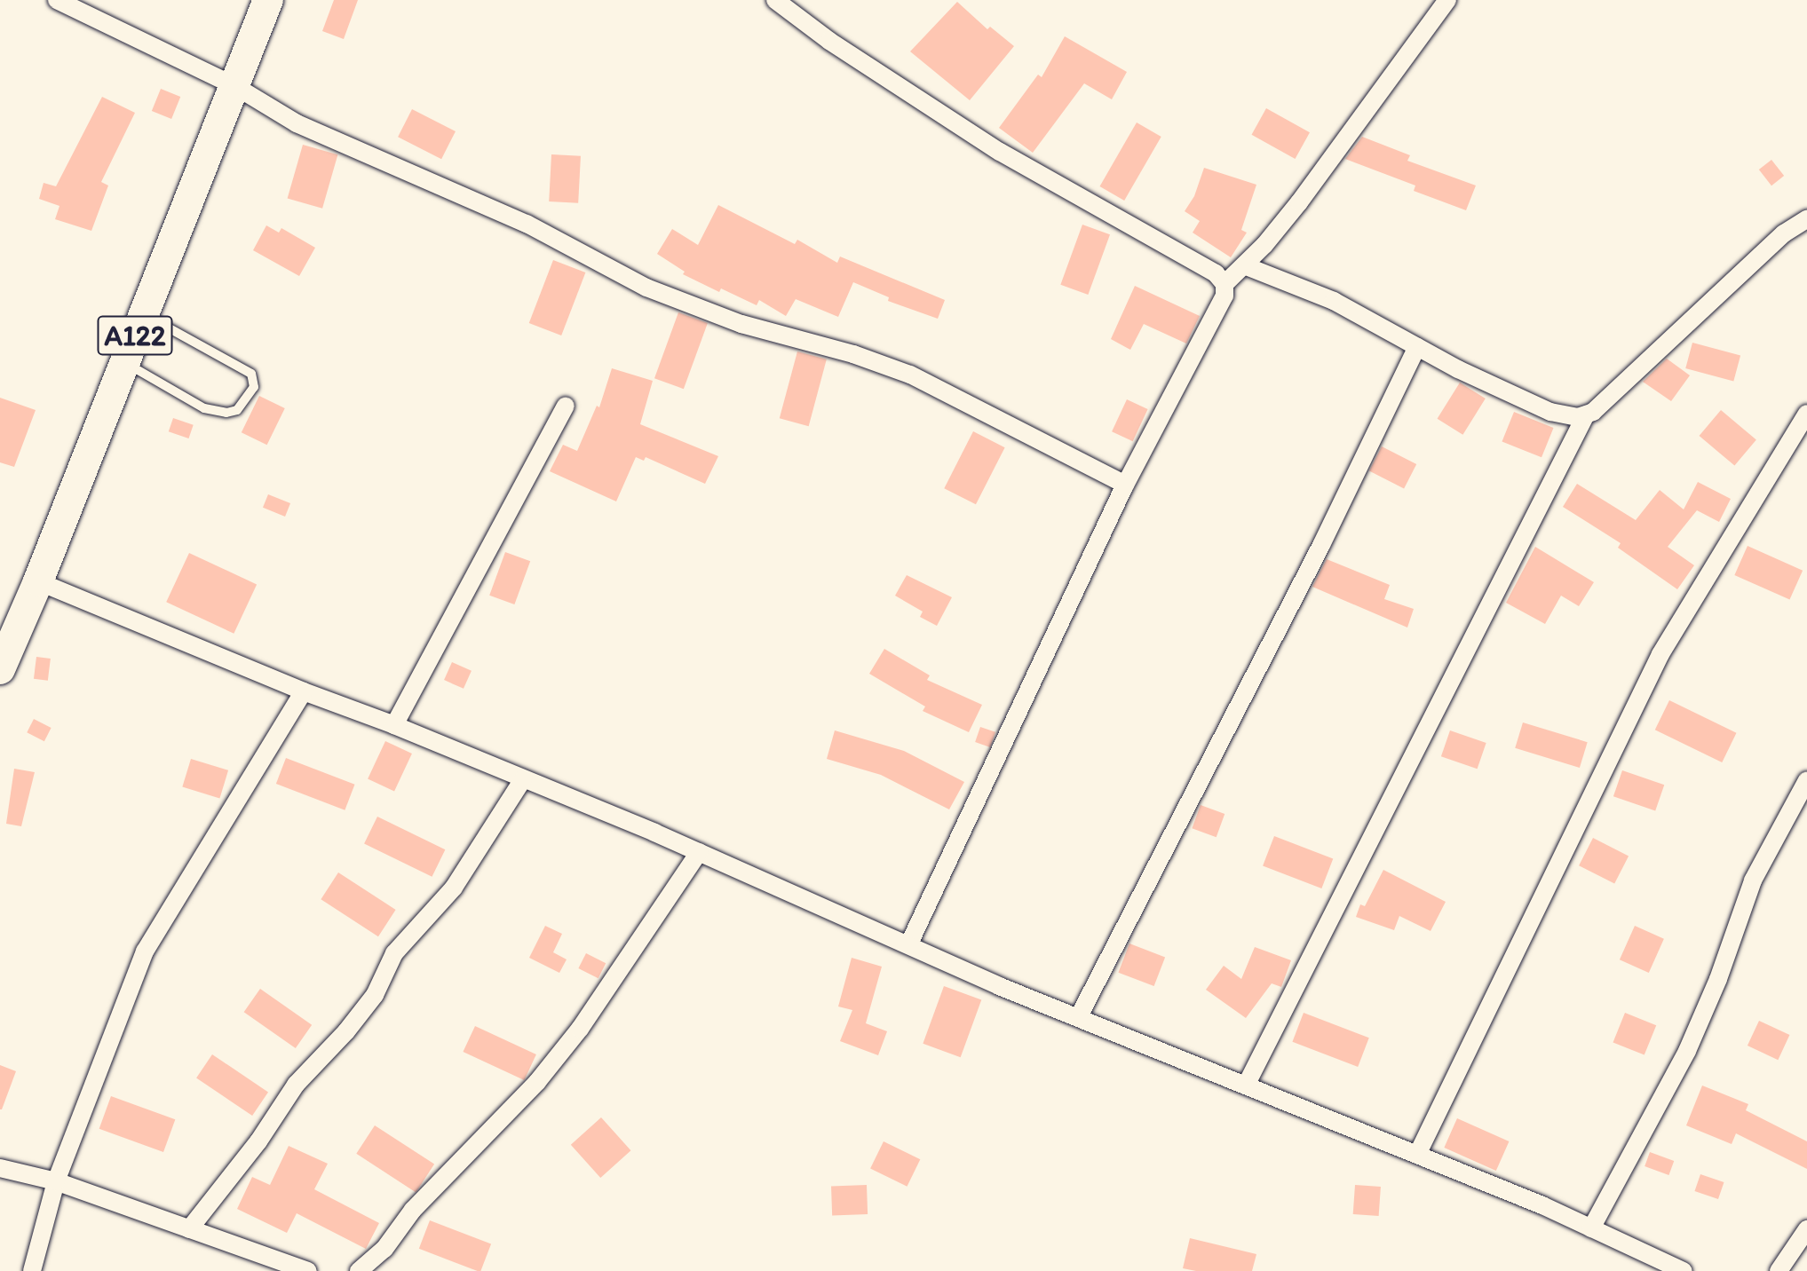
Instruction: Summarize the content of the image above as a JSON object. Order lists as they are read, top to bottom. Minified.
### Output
{"streets":{"highway":["A122"]}}
